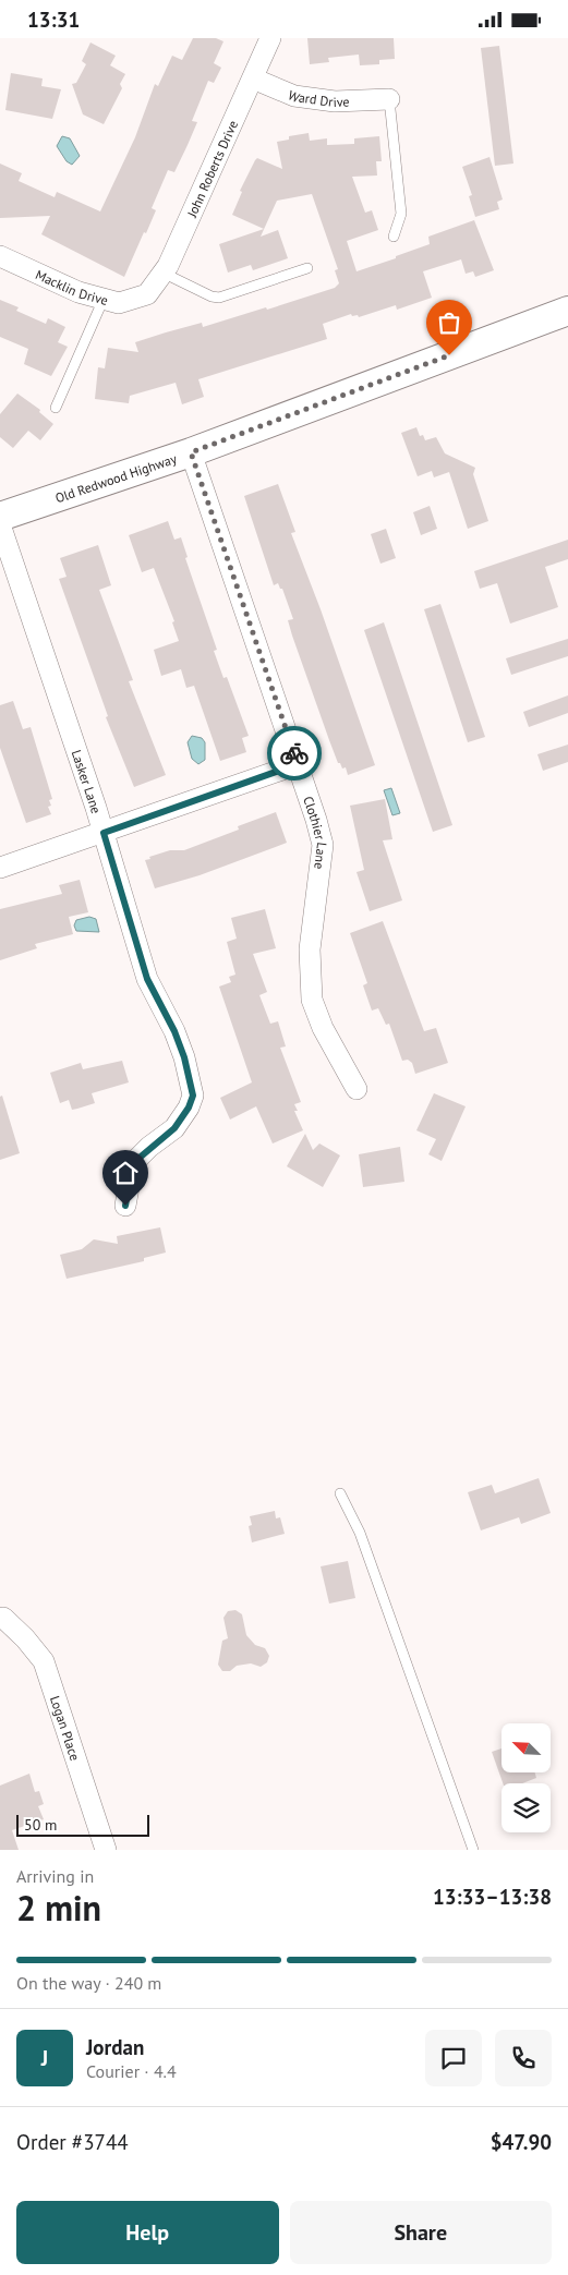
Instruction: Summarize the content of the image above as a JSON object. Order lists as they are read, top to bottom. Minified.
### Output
{"streets":{"main road":["Old Redwood Highway"],"street":["Ward Drive","John Roberts Drive","Macklin Drive","Lasker Lane","Clothier Lane","Logan Place"]},"crossings":[["Ward Drive","John Roberts Drive"],["John Roberts Drive","Macklin Drive"],["Old Redwood Highway","Clothier Lane"]],"scale_bar":"50 m","north":"top left","page":{"status":"13:31","scale":"50 m","heading":["2 min","Arriving in","13:33–13:38"],"panel":["Jordan","Courier · 4.4","Order #3744","$47.90"],"bar":"On the way · 240 m","round":"J","buttons":["Help","Share"]}}
